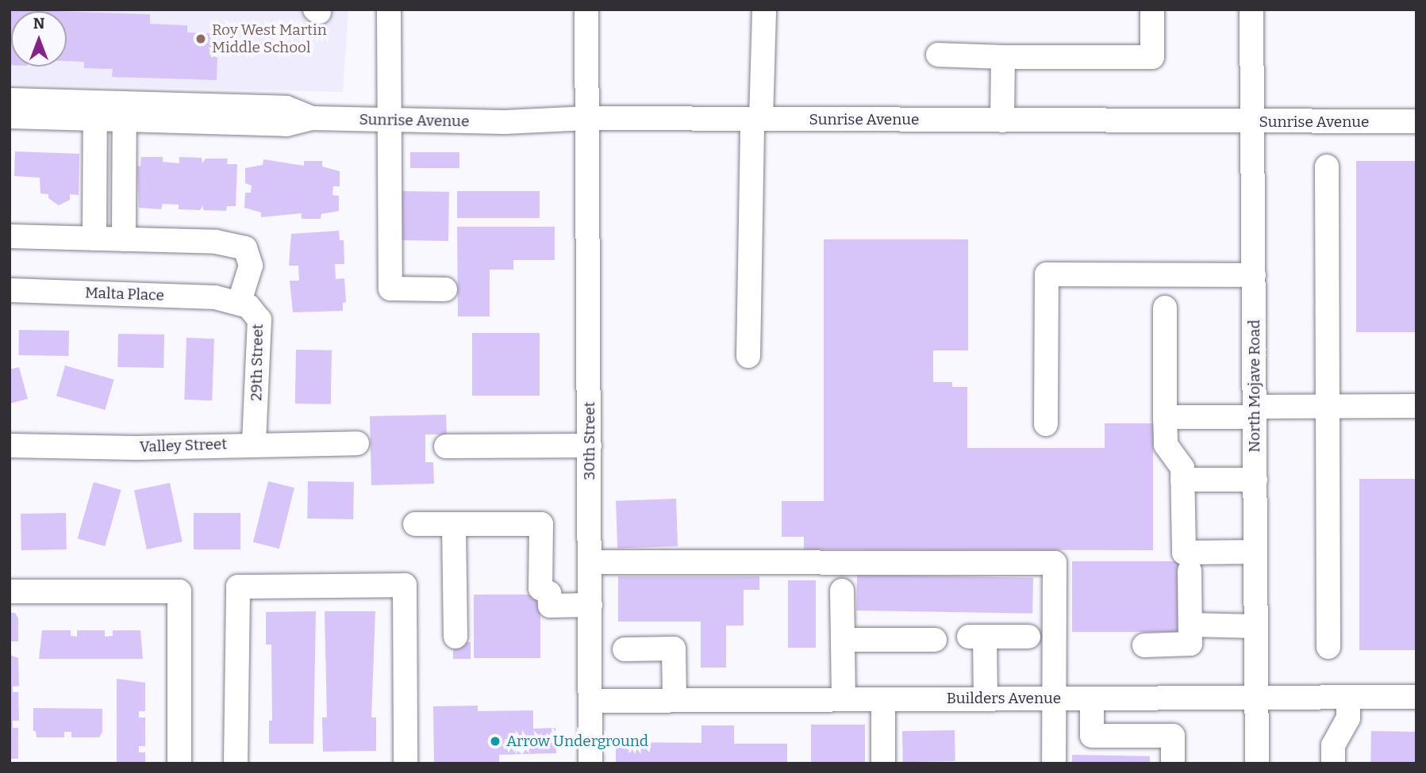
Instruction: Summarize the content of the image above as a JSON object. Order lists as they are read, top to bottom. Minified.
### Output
{"streets":{"street":["Sunrise Avenue","Malta Place","29th Street","North Mojave Road","30th Street","Valley Street","Builders Avenue"]},"crossings":[["Sunrise Avenue","North Mojave Road"],["Sunrise Avenue","30th Street"],["Malta Place","29th Street"],["29th Street","Valley Street"],["North Mojave Road","Builders Avenue"],["30th Street","Builders Avenue"]],"places":["Roy West Martin Middle School","Arrow Underground"],"north":"top"}
